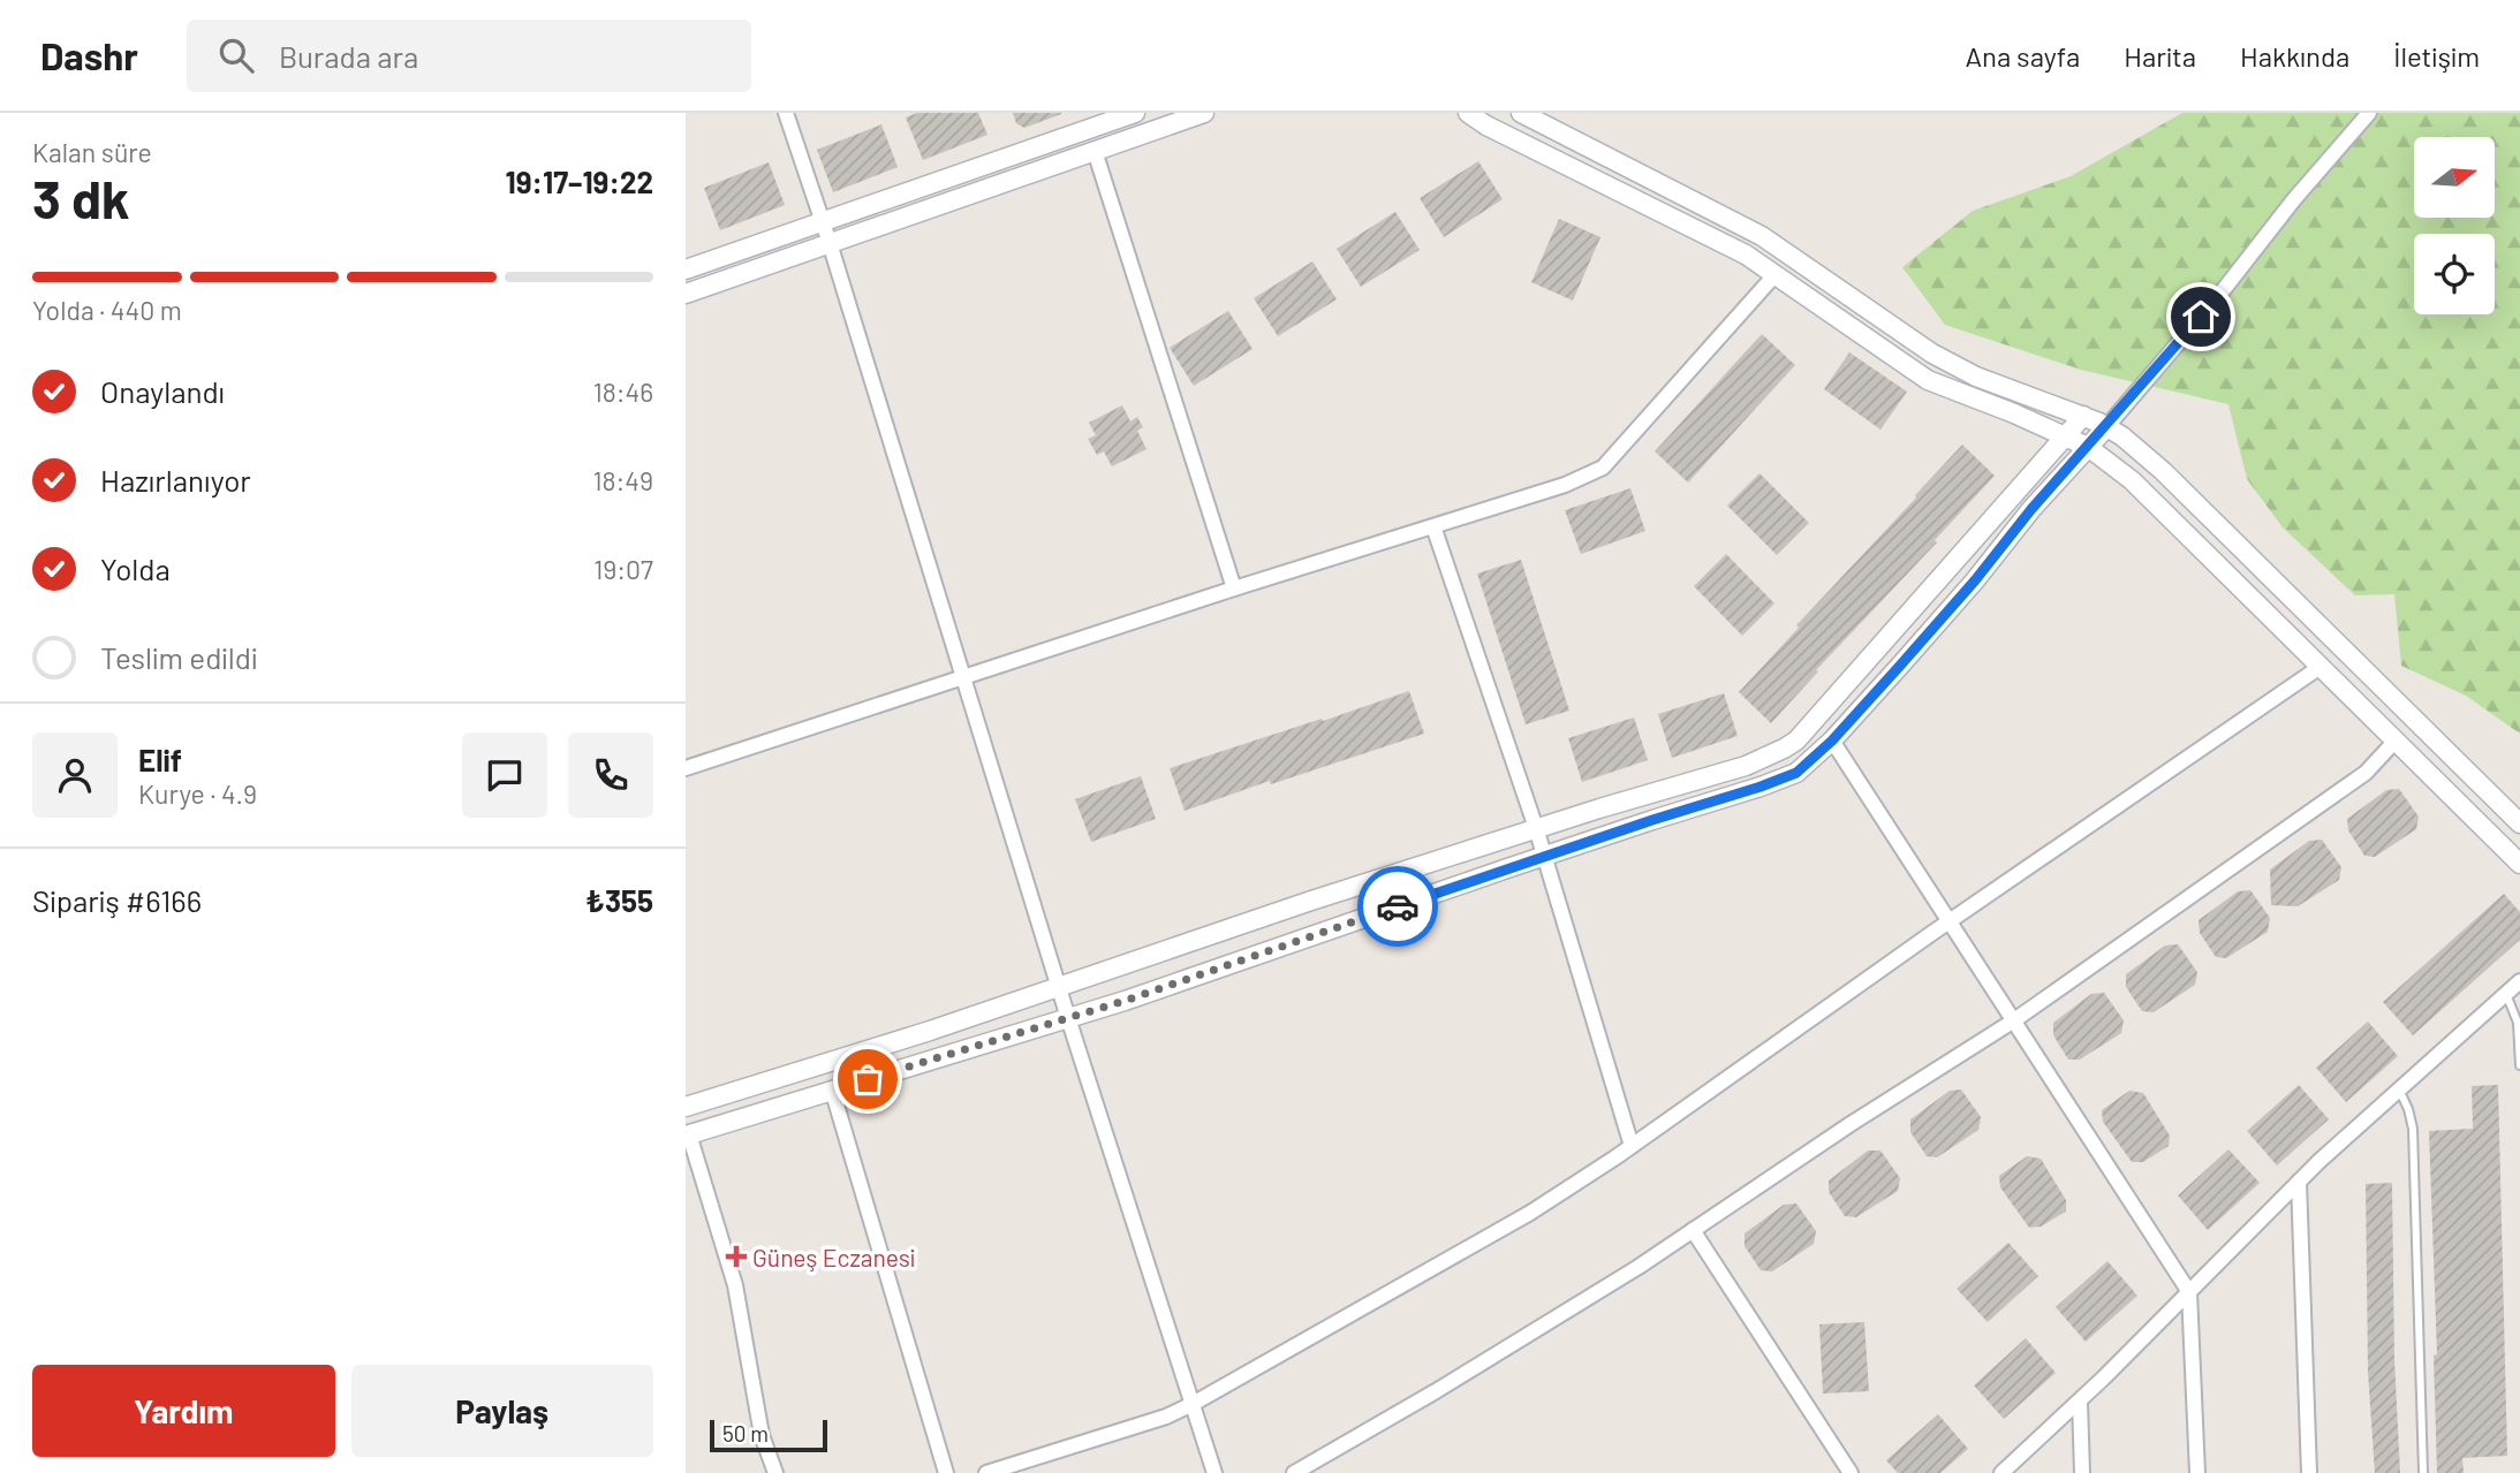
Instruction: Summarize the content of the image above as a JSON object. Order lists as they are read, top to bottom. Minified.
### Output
{"places":{"health":["Güneş Eczanesi"]},"scale_bar":"50 m","north":"right","page":{"header":"Dashr","search":"Burada ara","nav":["Ana sayfa","Harita","Hakkında","İletişim"],"heading":["3 dk","Kalan süre","19:17–19:22"],"panel":["Elif","Kurye · 4.9","Sipariş #6166","₺355"],"bar":"Yolda · 440 m","list":[["Onaylandı","18:46"],["Hazırlanıyor","18:49"],["Yolda","19:07"],"Teslim edildi"],"buttons":["Yardım","Paylaş"],"scale":"50 m"}}
